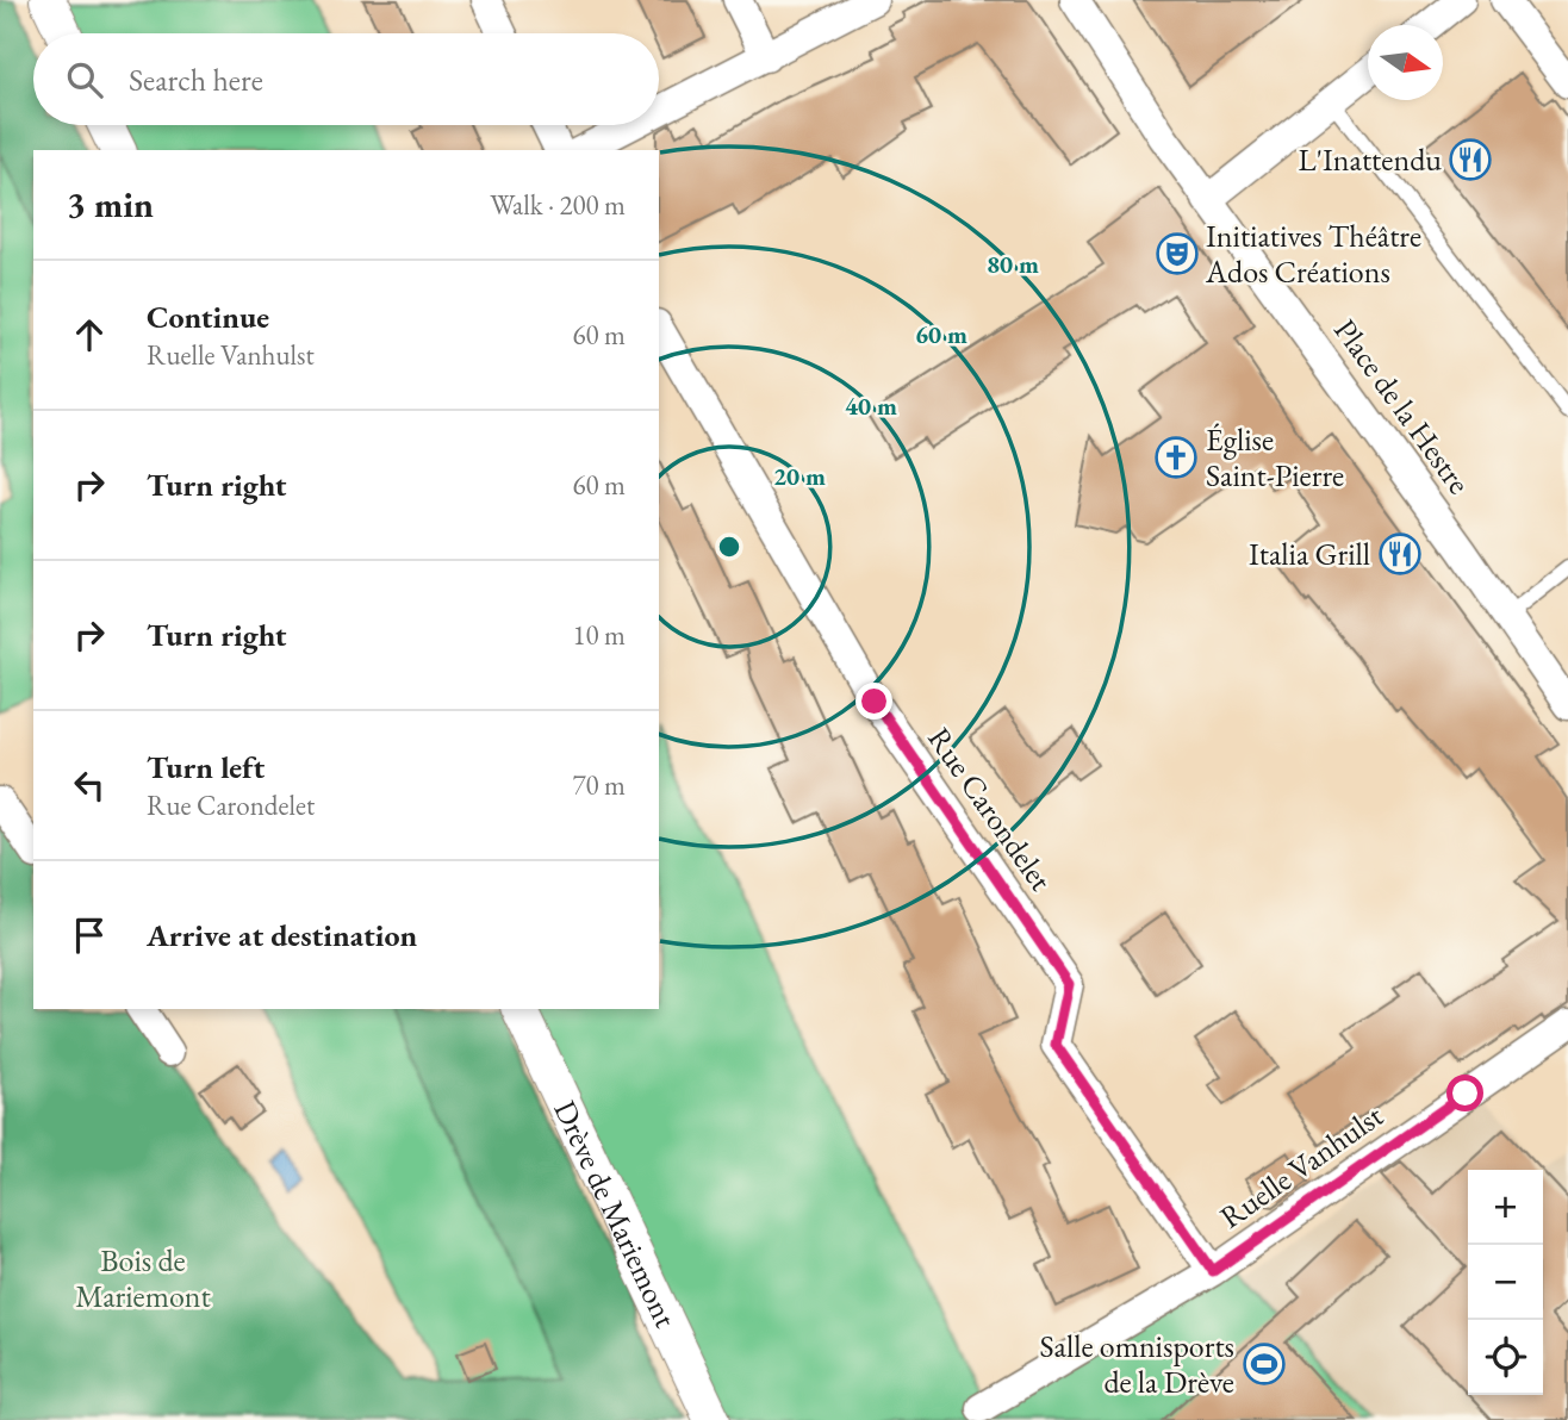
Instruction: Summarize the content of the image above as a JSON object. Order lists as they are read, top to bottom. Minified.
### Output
{"streets":{"street":["Place de la Hestre","Rue Carondelet","Ruelle Vanhulst","Drève de Mariemont"]},"crossings":[["Rue Carondelet","Ruelle Vanhulst"]],"parks":["Bois de Mariemont"],"places":{"restaurant":["L'Inattendu","Italia Grill"],"theatre":["Initiatives Théâtre Ados Créations"],"church":["Église Saint-Pierre"],"sports":["Salle omnisports de la Drève"]},"north":"right","page":{"search":"Search here","heading":["3 min","Walk · 200 m"],"list":[["Continue","Ruelle Vanhulst","60 m"],["Turn right","60 m"],["Turn right","10 m"],["Turn left","Rue Carondelet","70 m"],"Arrive at destination"],"map_buttons":["+","−"]},"rings":["80 m","60 m","40 m","20 m"]}
